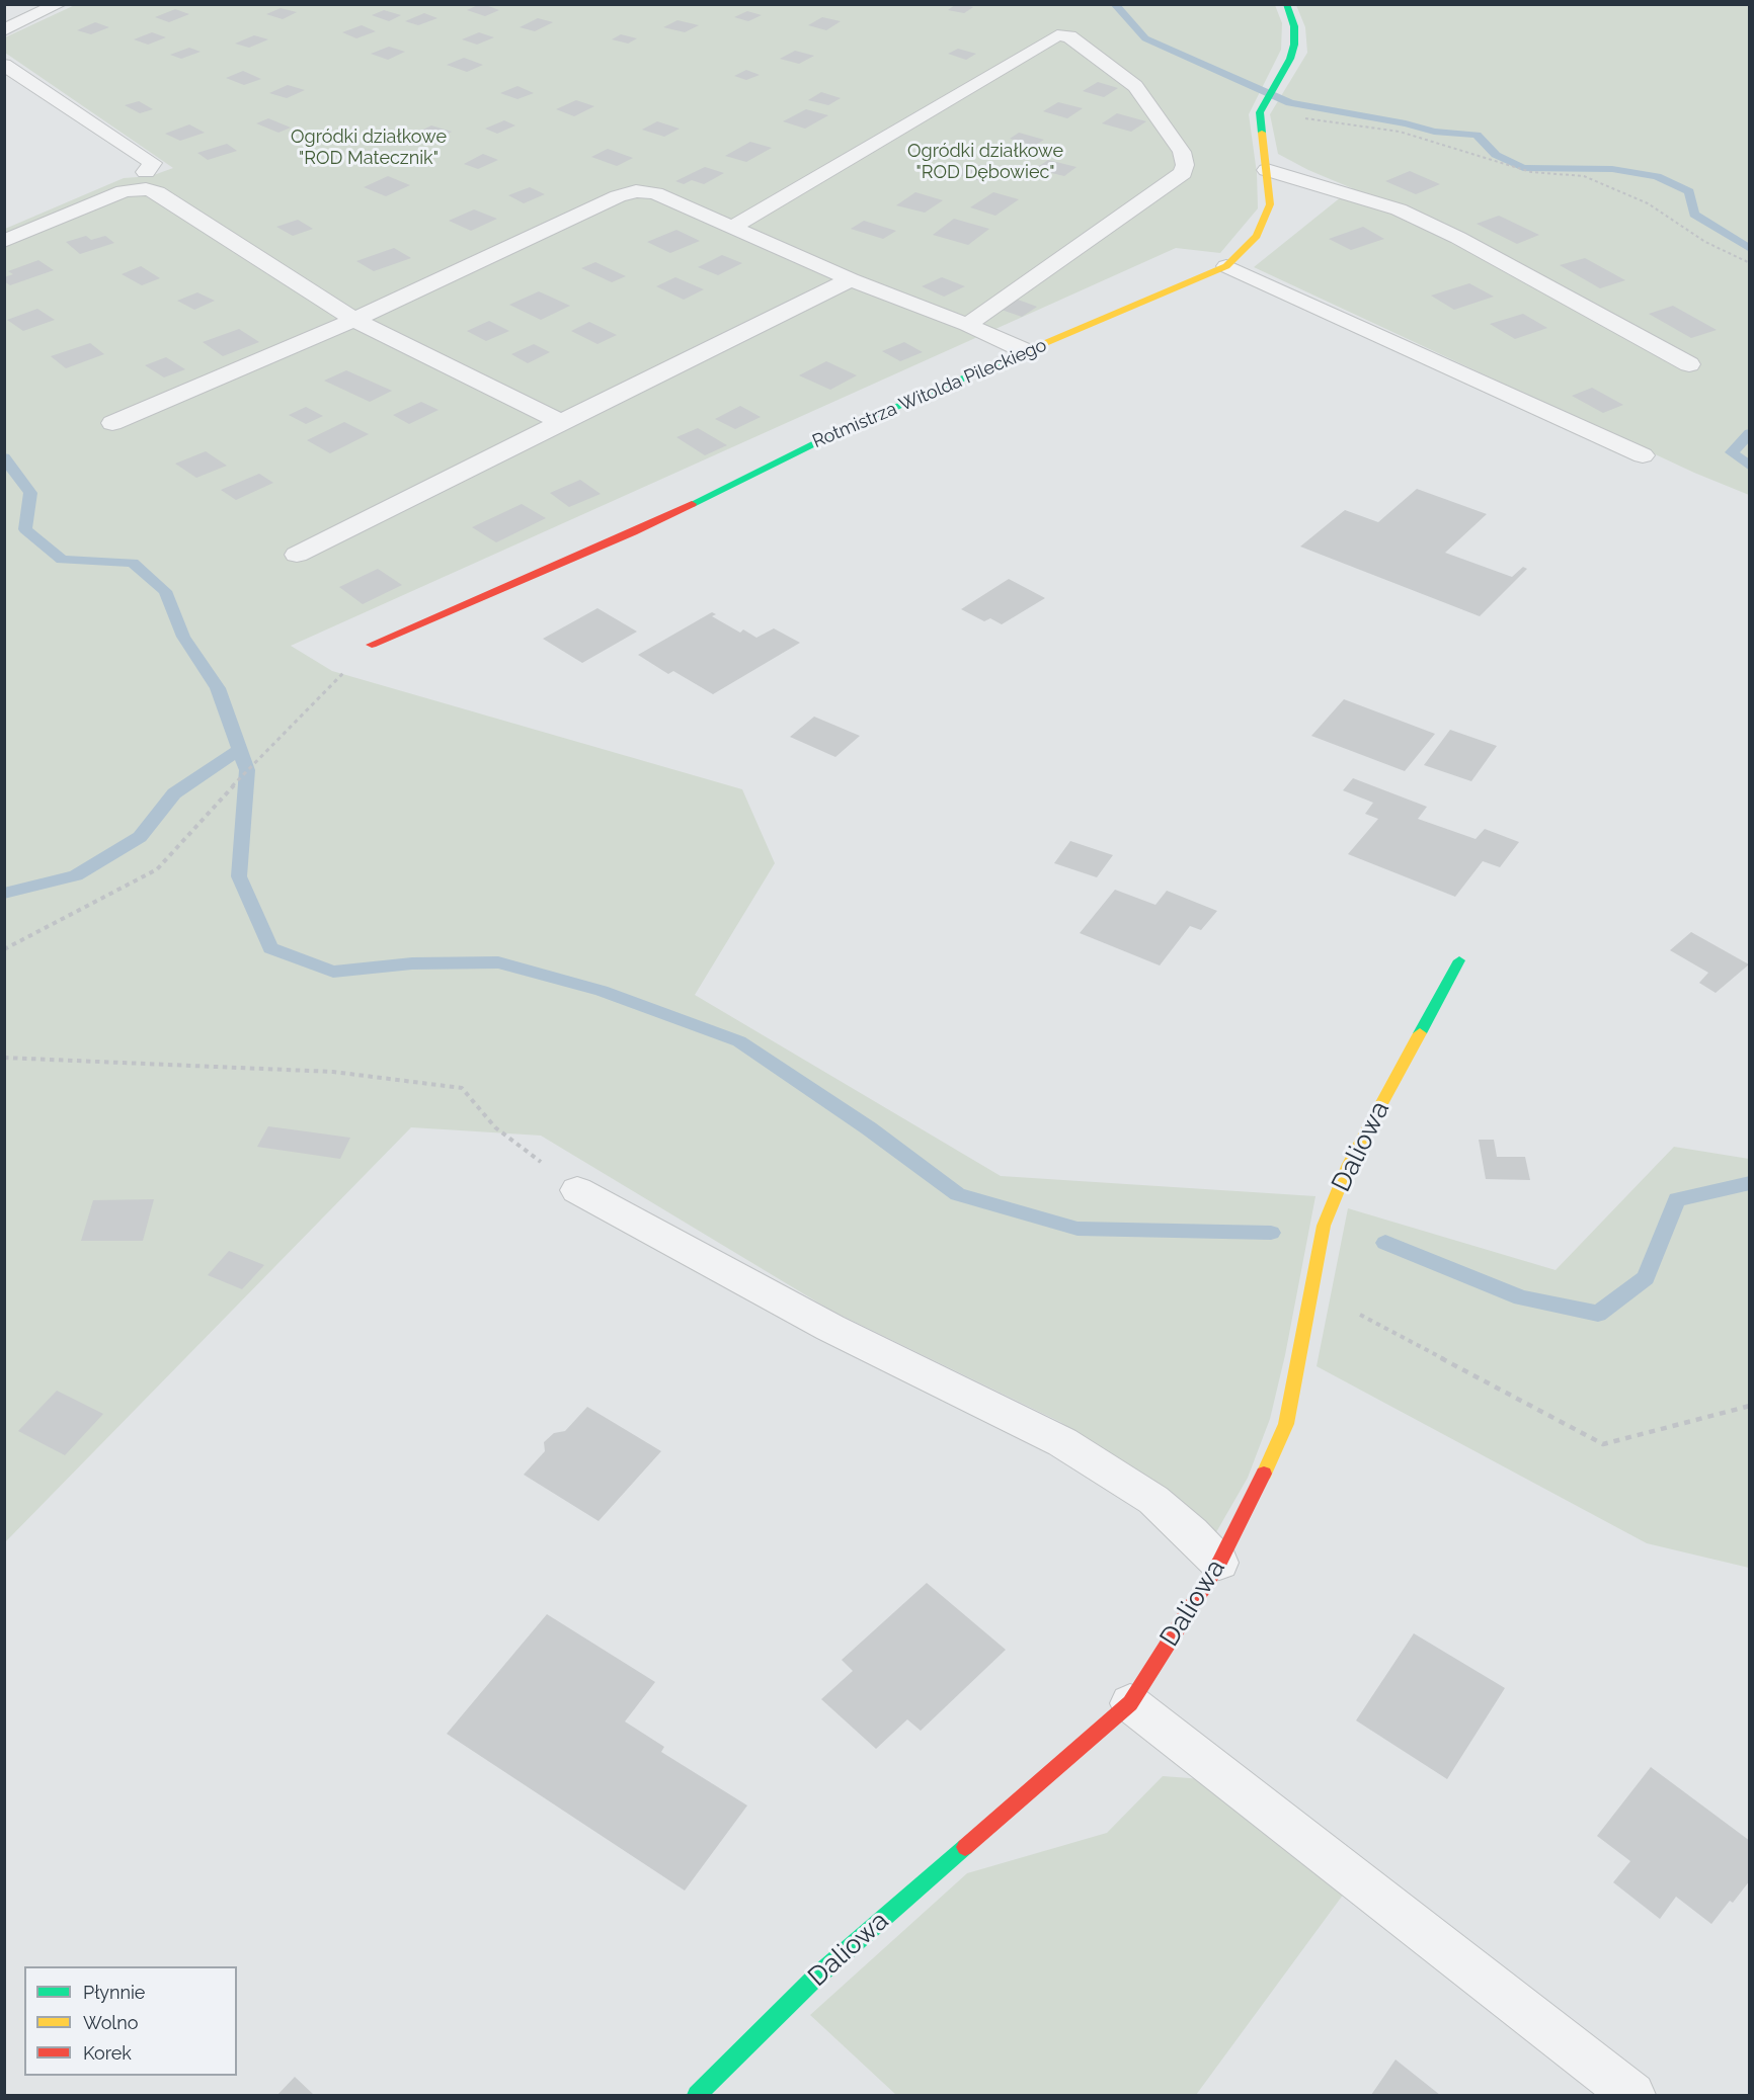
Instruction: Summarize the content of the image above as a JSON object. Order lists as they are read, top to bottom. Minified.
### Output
{"streets":{"street":["Rotmistrza Witolda Pileckiego","Daliowa"]},"parks":["Ogródki działkowe \"ROD Matecznik\"","Ogródki działkowe \"ROD Dębowiec\""],"legend":["Płynnie","Wolno","Korek"]}
